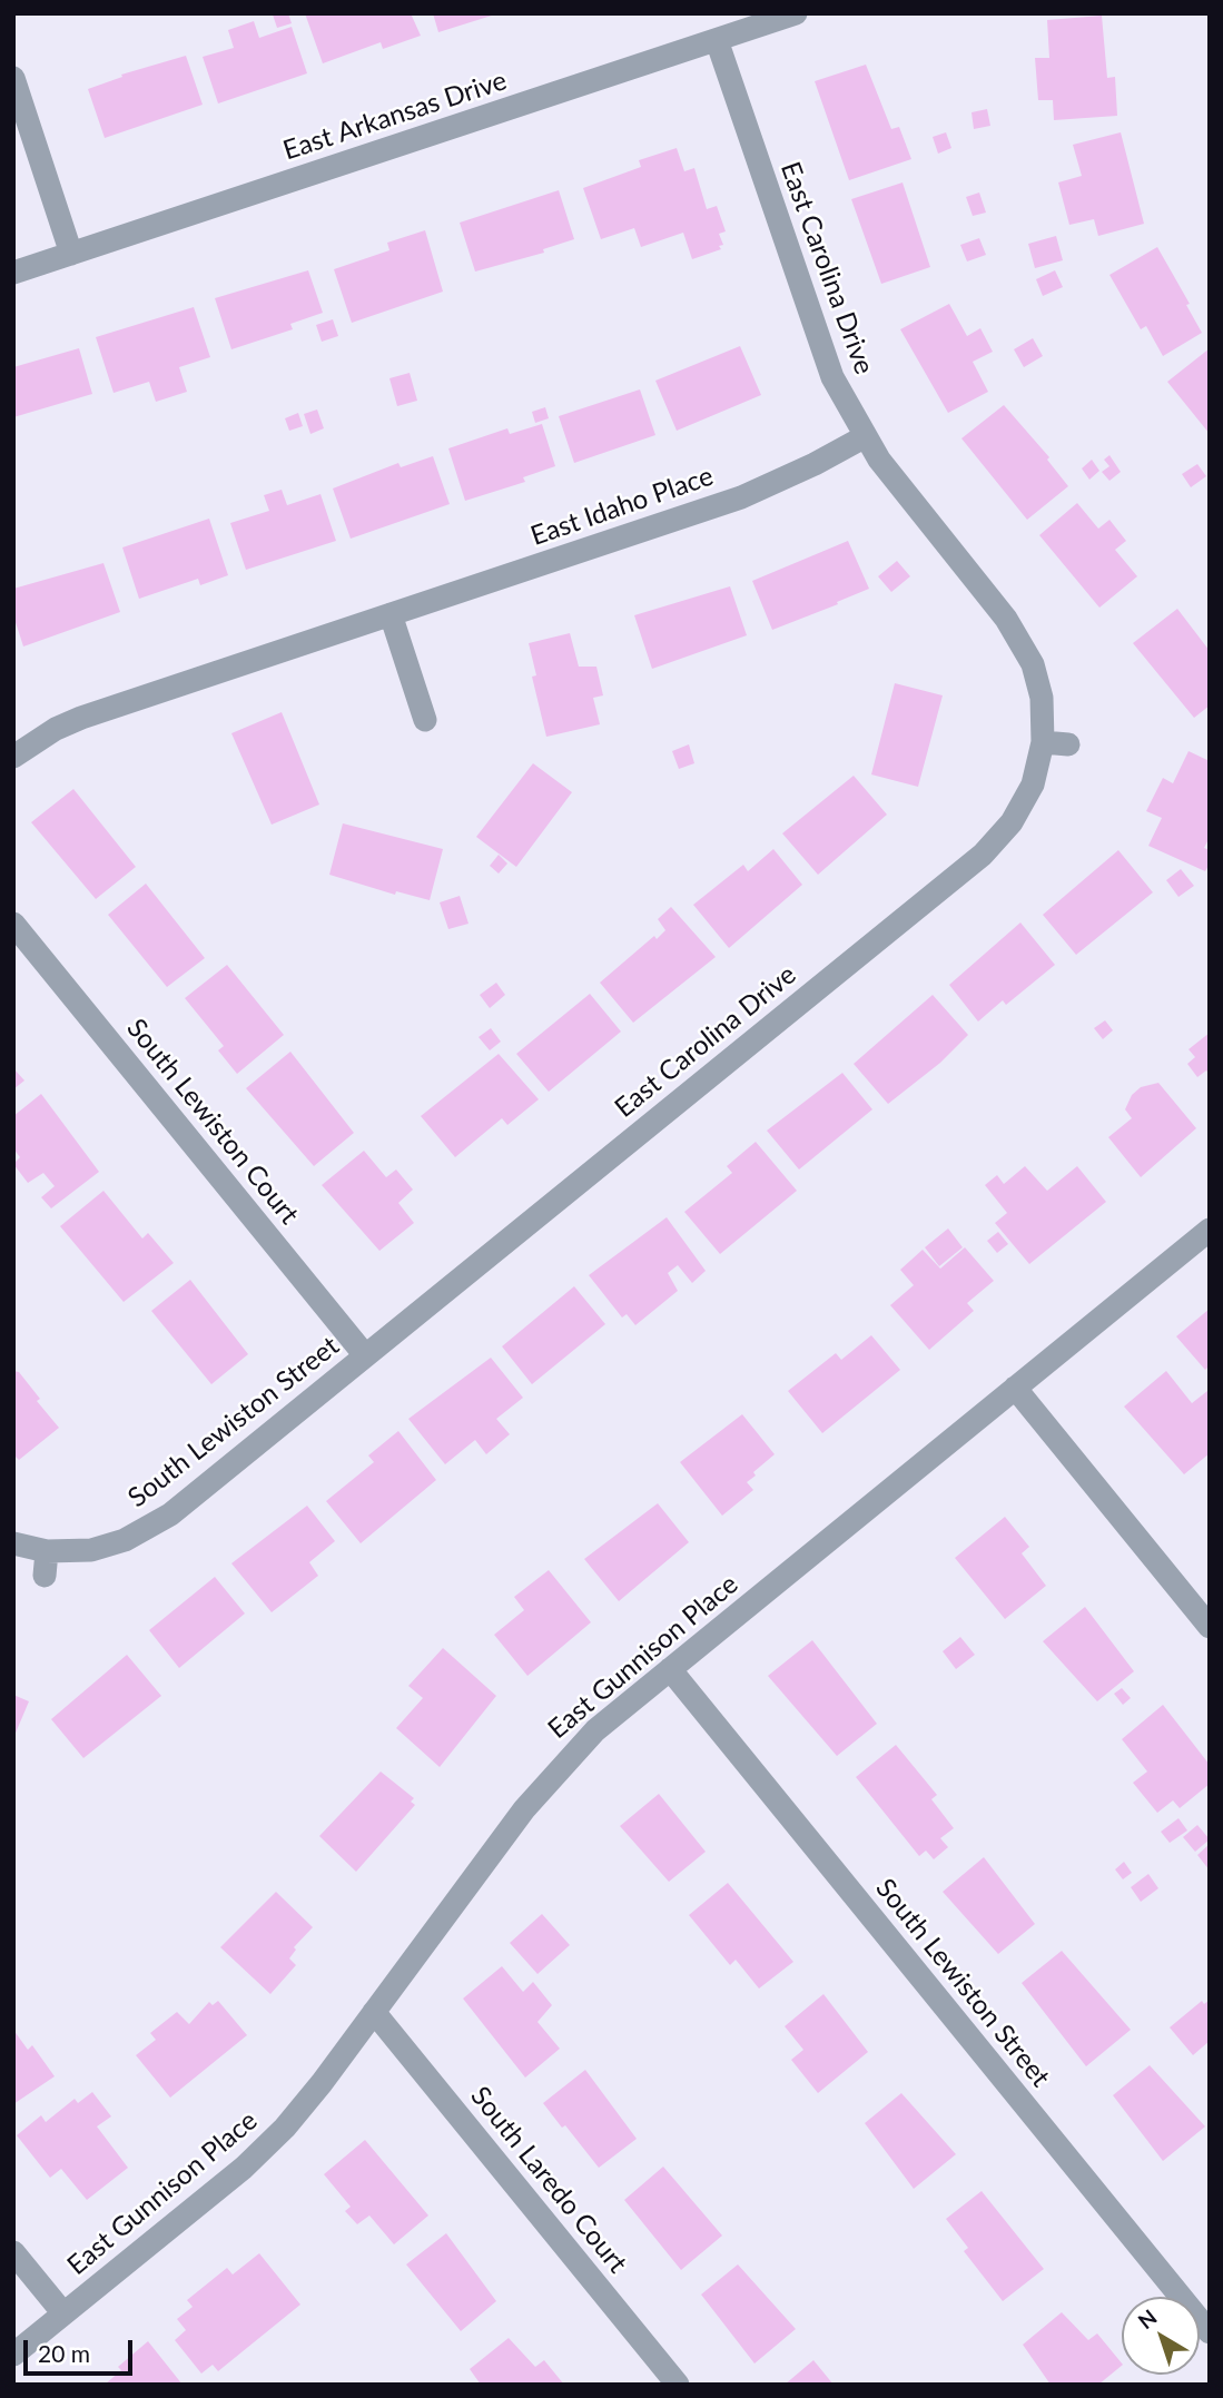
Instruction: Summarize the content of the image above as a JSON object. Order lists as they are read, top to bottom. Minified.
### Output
{"streets":{"street":["East Arkansas Drive","East Carolina Drive","East Idaho Place","South Lewiston Court","South Lewiston Street","East Gunnison Place","South Laredo Court"]},"crossings":[["East Arkansas Drive","East Carolina Drive"],["East Carolina Drive","East Idaho Place"],["East Carolina Drive","South Lewiston Court"],["East Carolina Drive","South Lewiston Street"],["South Lewiston Court","South Lewiston Street"],["South Lewiston Street","East Gunnison Place"],["East Gunnison Place","South Laredo Court"]],"scale_bar":"20 m","north":"top left"}
